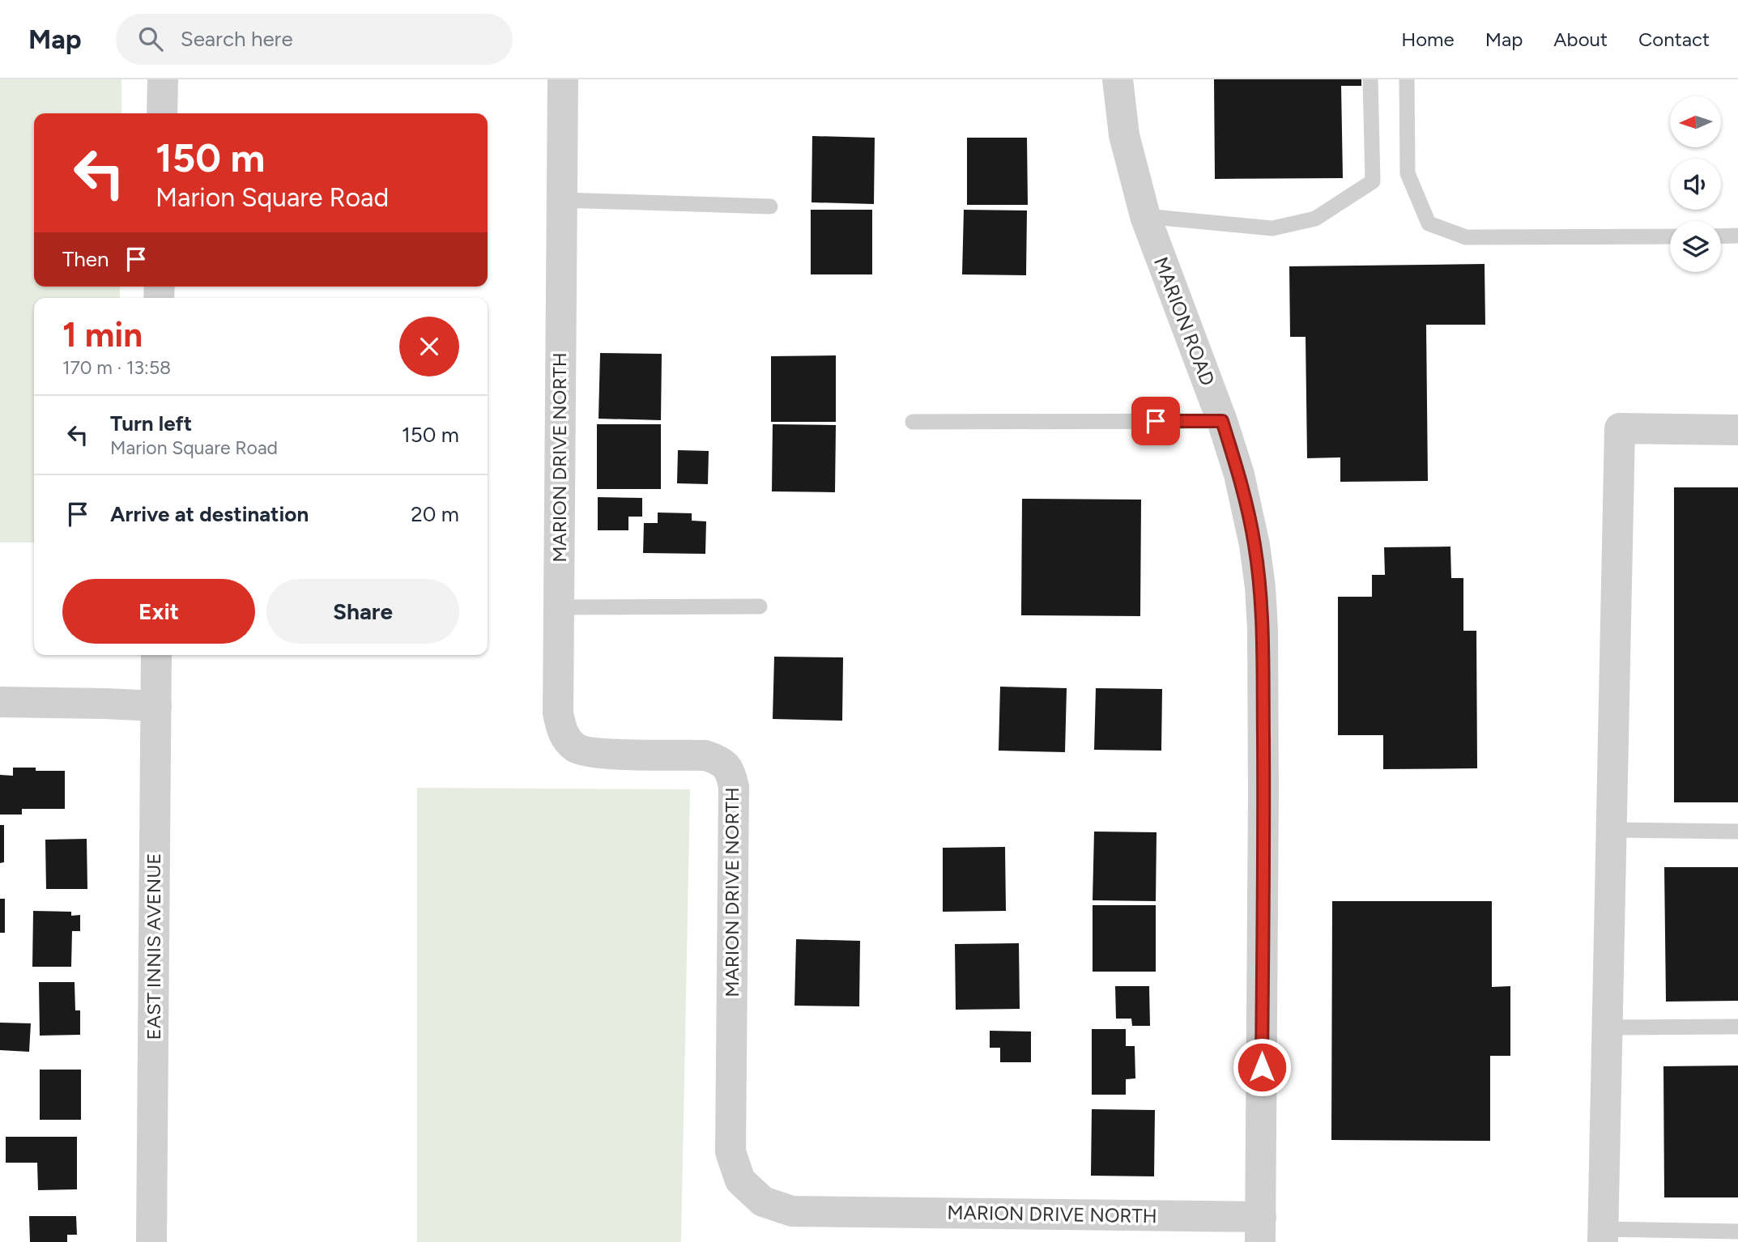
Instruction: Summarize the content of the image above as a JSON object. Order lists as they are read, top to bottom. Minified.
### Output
{"streets":{"street":["MARION ROAD","MARION DRIVE NORTH","EAST INNIS AVENUE"]},"crossings":[["MARION ROAD","MARION DRIVE NORTH"]],"north":"left","page":{"header":"Map","search":"Search here","nav":["Home","Map","About","Contact"],"turn":["150 m","Marion Square Road"],"then":"Then","heading":["1 min","170 m · 13:58"],"list":[{"name":"Turn left","note":"Marion Square Road","value":"150 m"},{"name":"Arrive at destination","value":"20 m"}],"buttons":["Exit","Share"]}}
